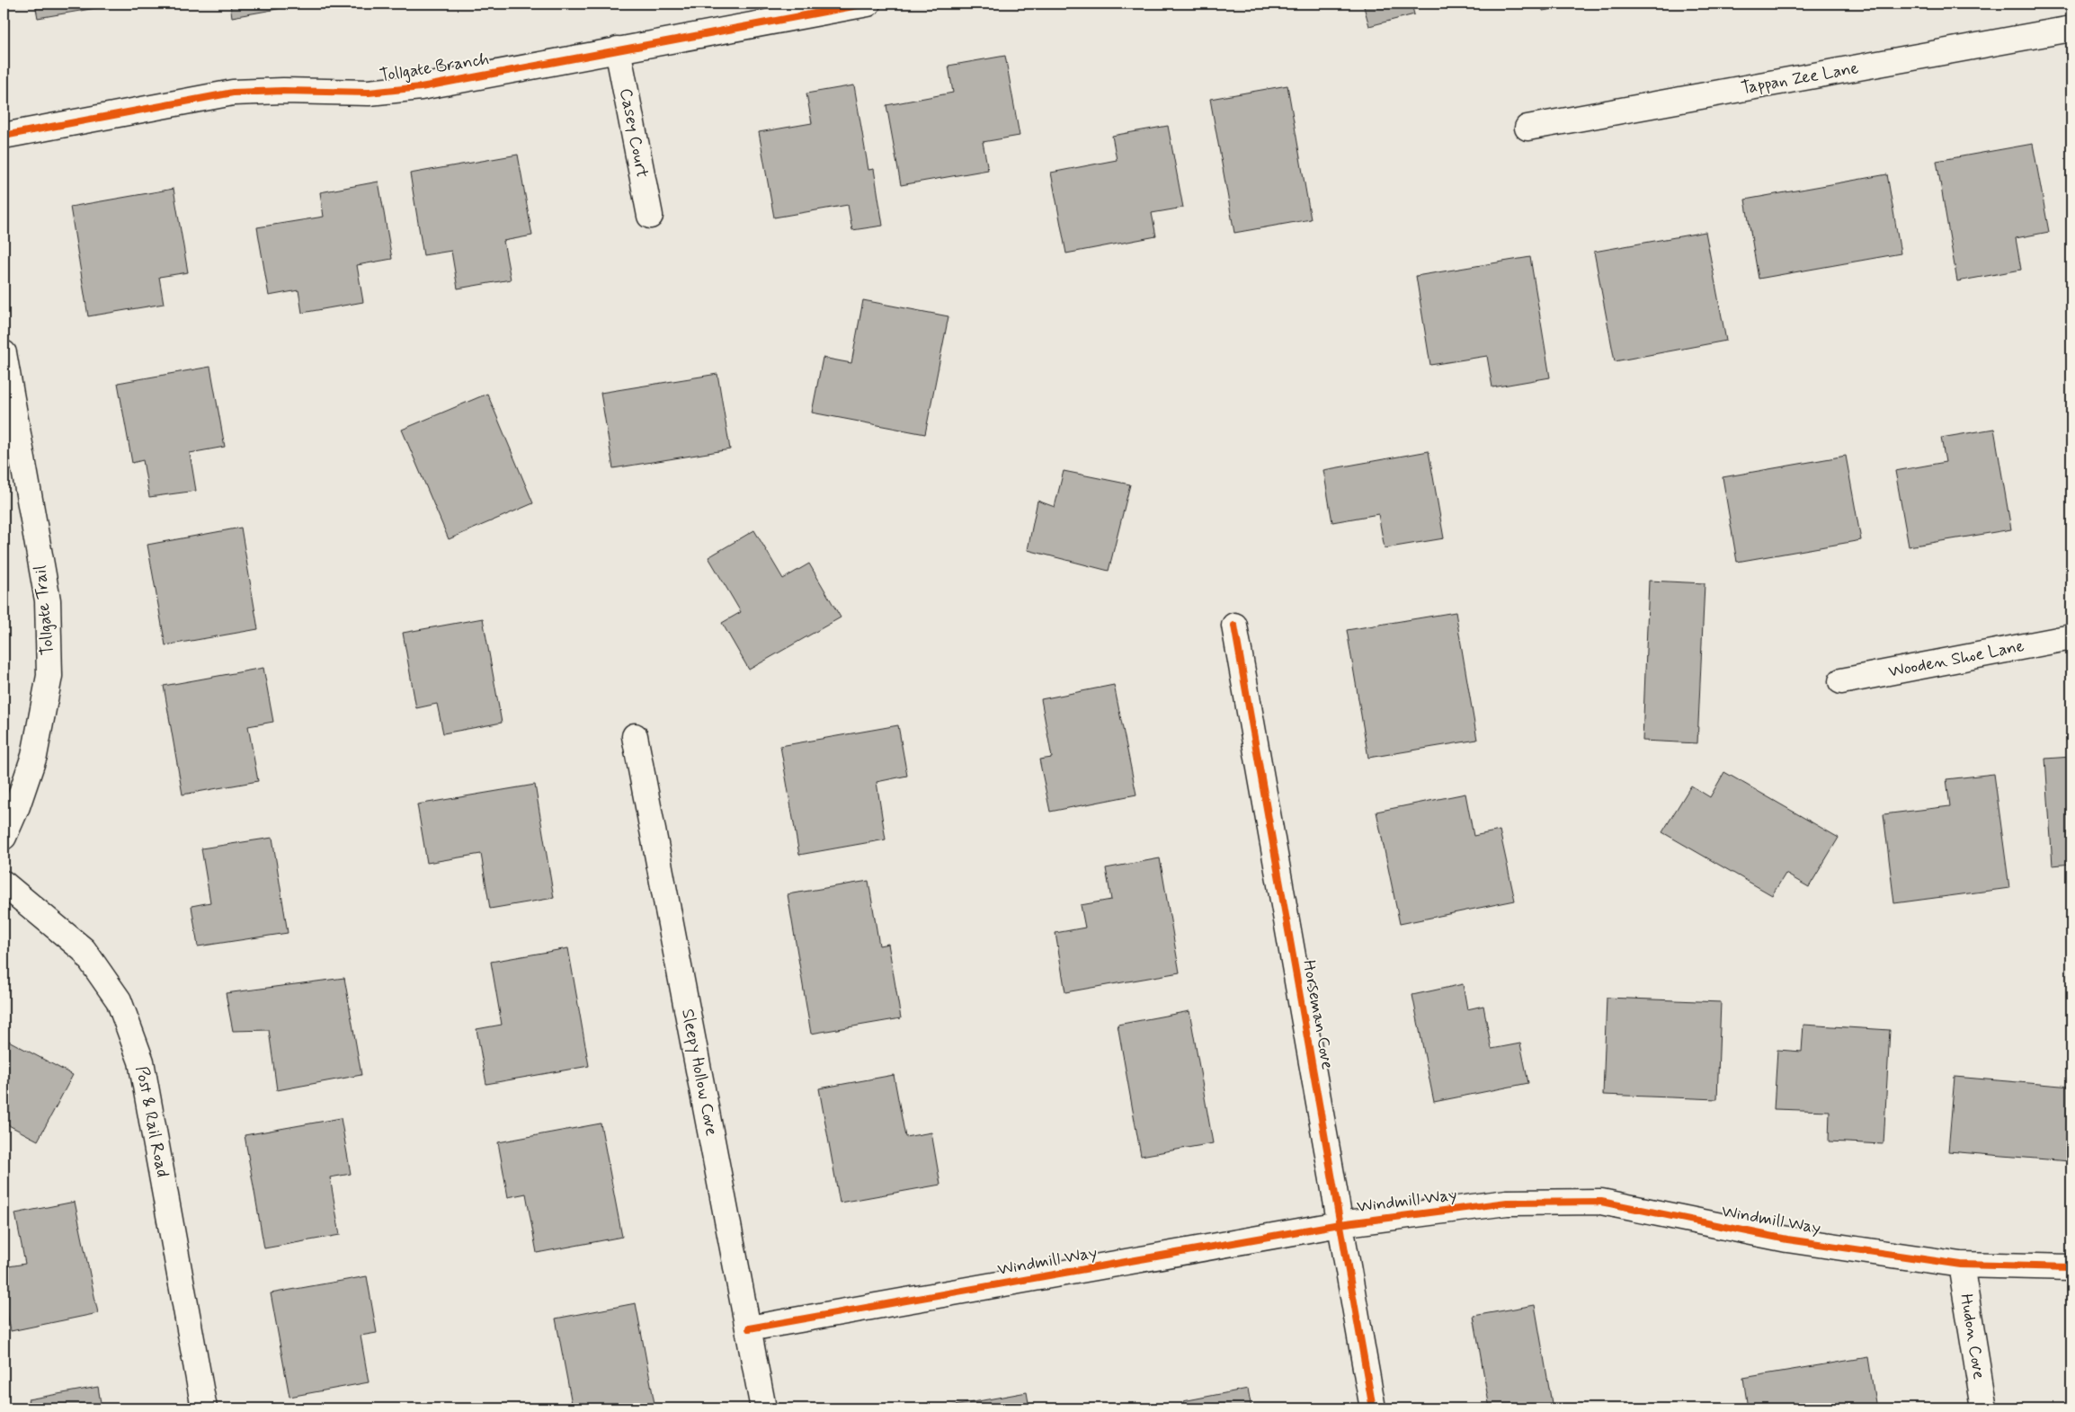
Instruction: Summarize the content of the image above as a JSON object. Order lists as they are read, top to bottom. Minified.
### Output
{"streets":{"street":["Tollgate Branch","Tappan Zee Lane","Casey Court","Tollgate Trail","Wooden Shoe Lane","Horseman Cove","Sleepy Hollow Cove","Post & Rail Road","Windmill Way","Hudon Cove"]},"crossings":[["Tollgate Branch","Casey Court"],["Horseman Cove","Windmill Way"],["Sleepy Hollow Cove","Windmill Way"],["Windmill Way","Hudon Cove"]]}
